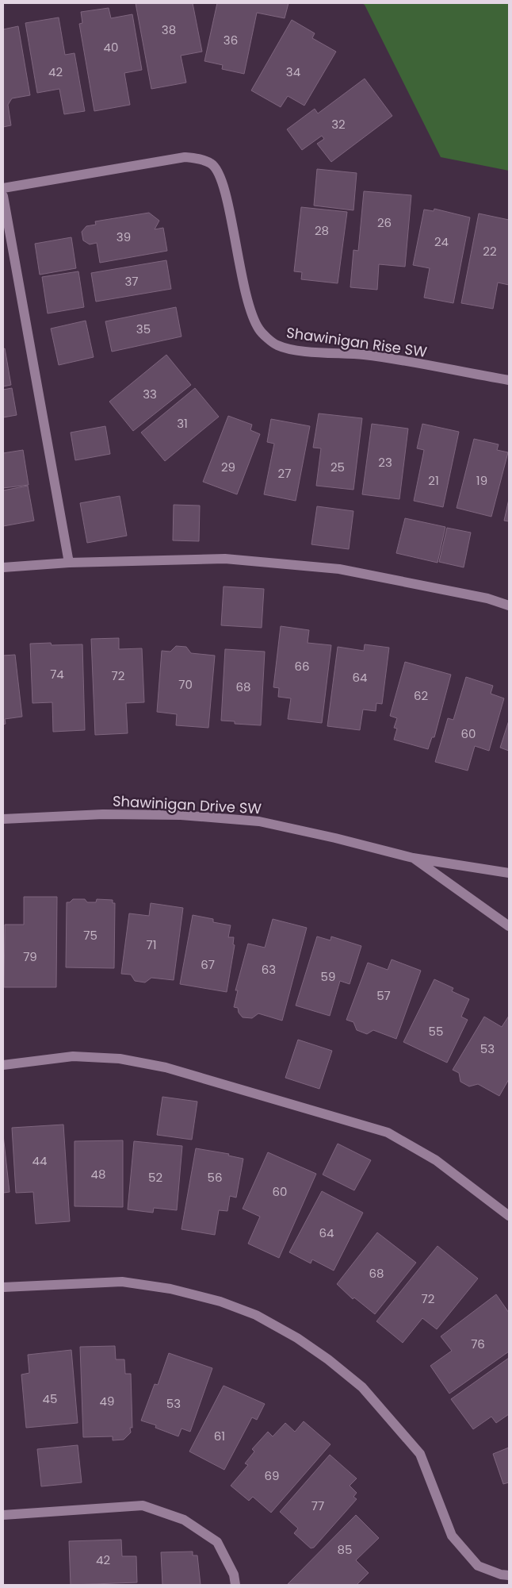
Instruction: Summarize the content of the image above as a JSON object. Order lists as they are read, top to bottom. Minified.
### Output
{"streets":{"street":["Shawinigan Rise SW","Shawinigan Drive SW"]},"house_numbers":["38","36","40","42","34","32","26","28","39","24","22","37","35","33","31","23","29","25","27","21","19","66","74","72","64","70","68","62","60","75","71","79","67","63","59","57","55","53","44","48","52","56","60","64","68","72","76","45","49","53","61","69","77","85","42"]}
